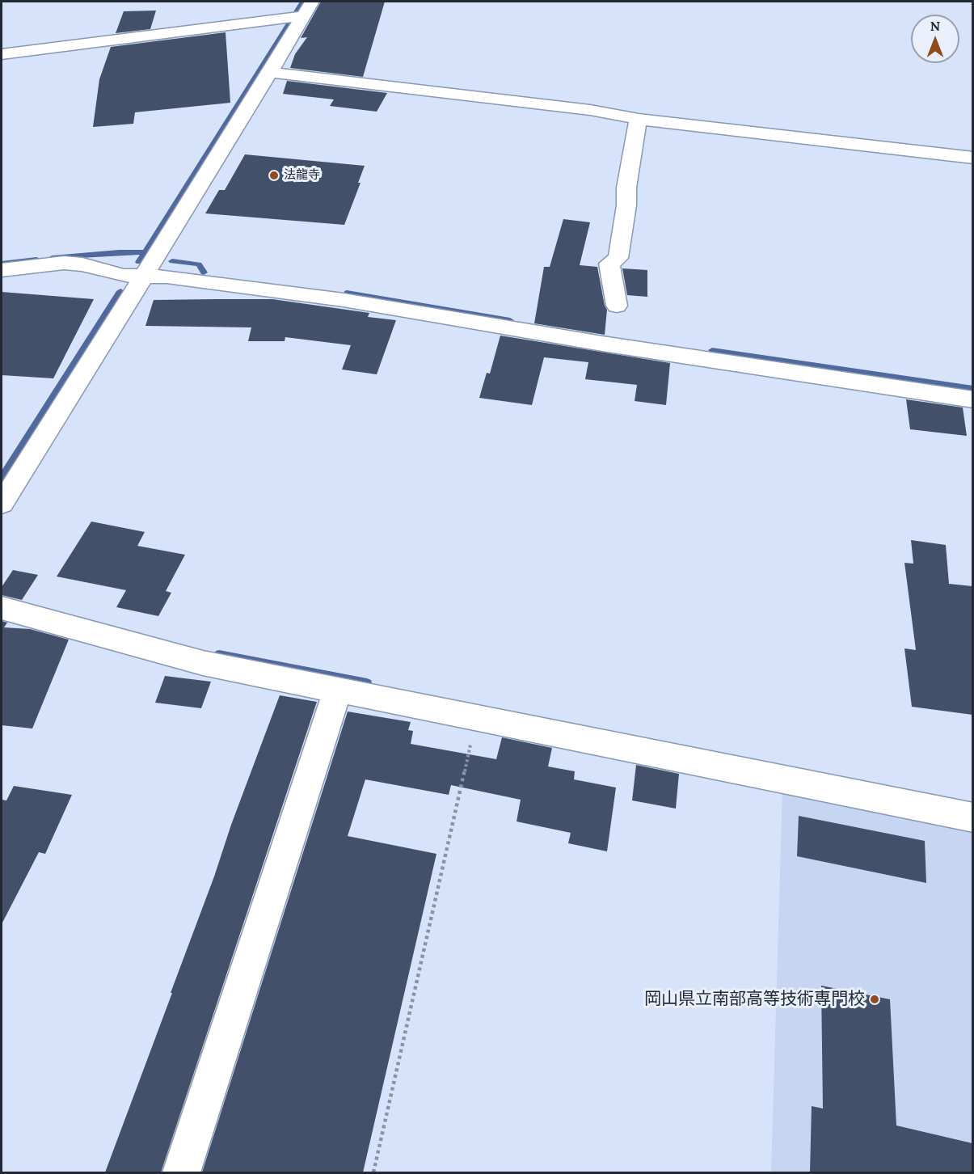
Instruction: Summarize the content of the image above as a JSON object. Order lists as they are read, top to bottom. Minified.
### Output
{"places":["法龍寺","岡山県立南部高等技術専門校"],"north":"top"}
